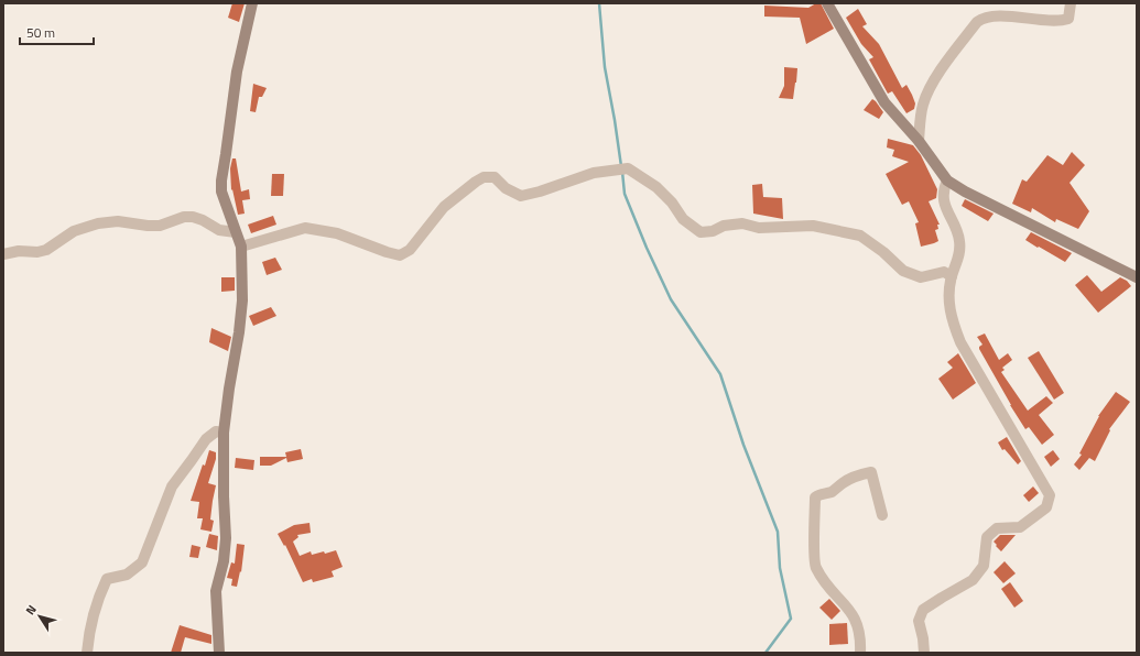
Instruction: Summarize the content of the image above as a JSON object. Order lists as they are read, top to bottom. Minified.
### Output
{"scale_bar":"50 m","north":"top left"}
